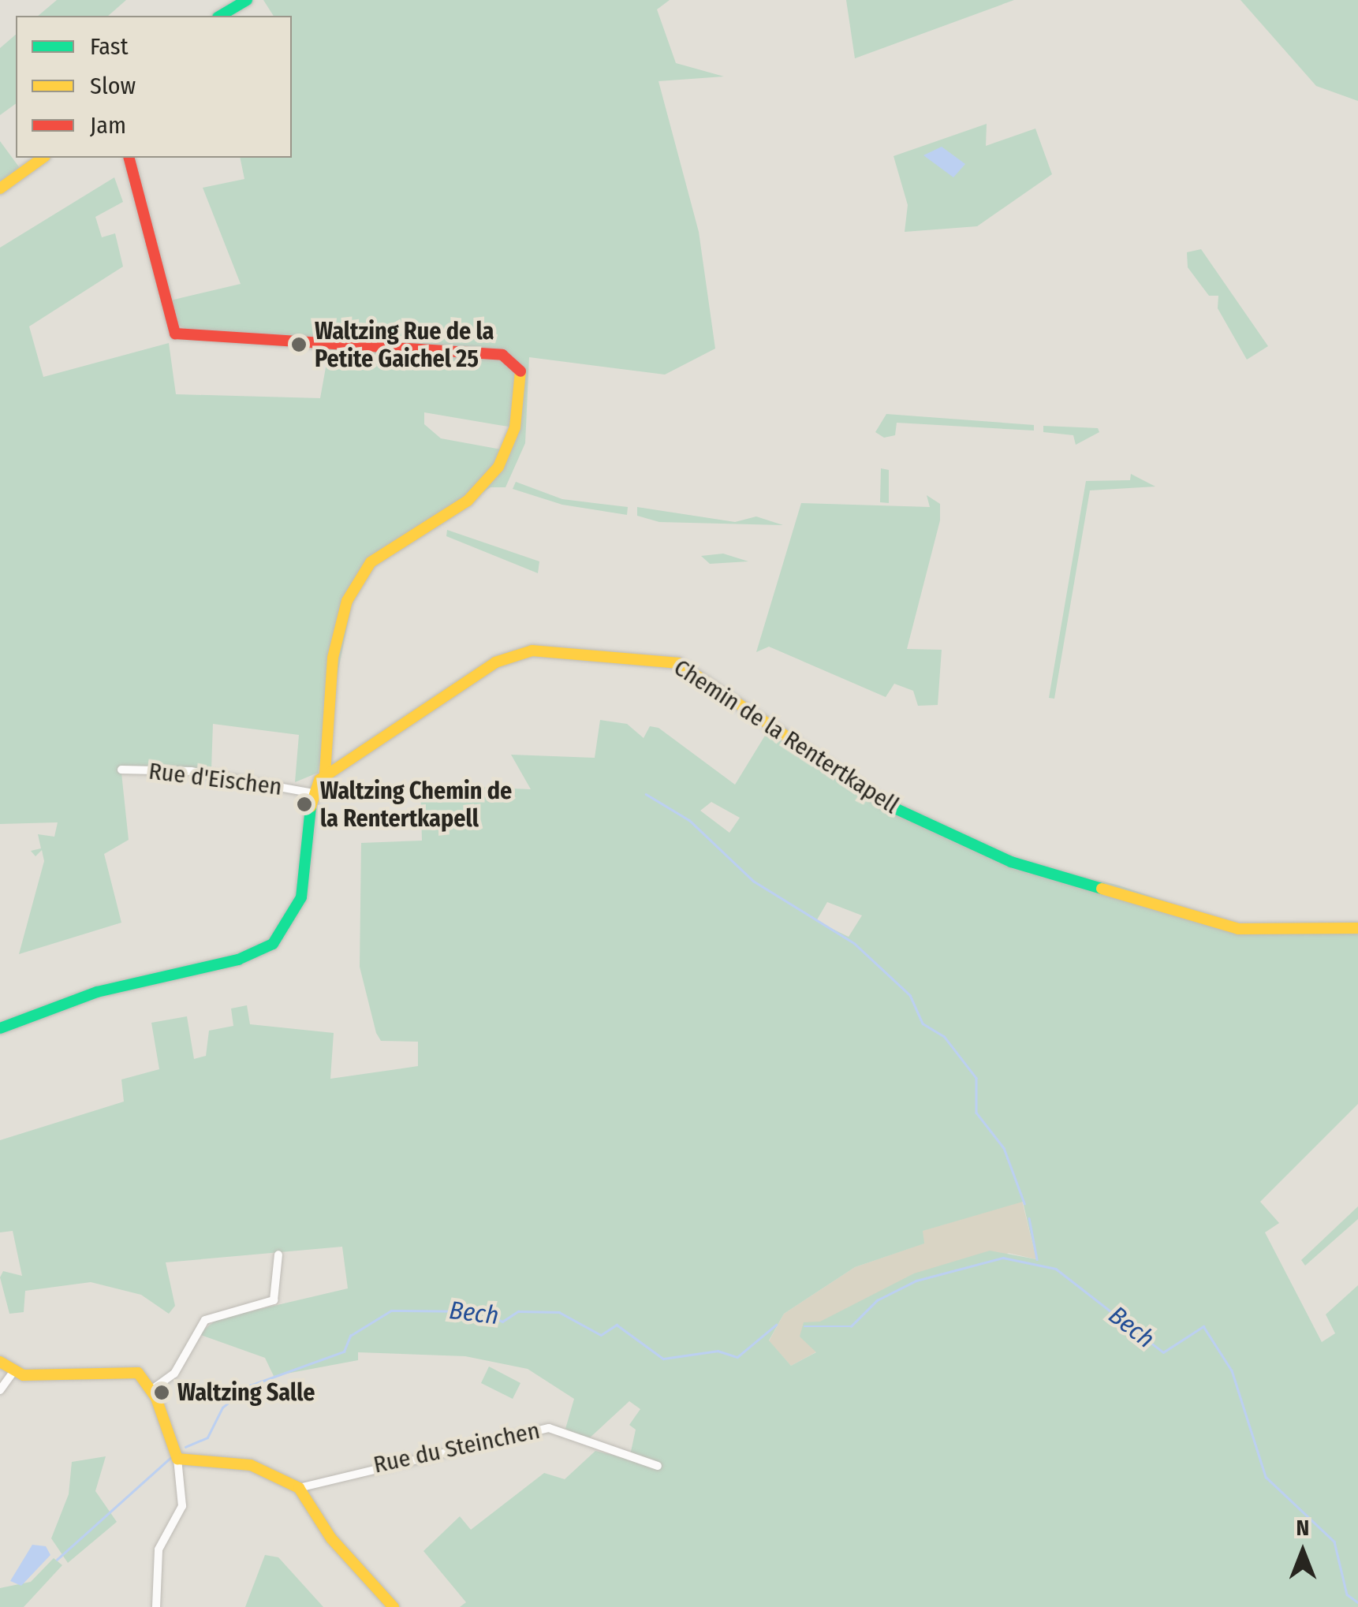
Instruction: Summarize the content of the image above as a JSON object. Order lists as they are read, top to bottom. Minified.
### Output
{"streets":{"street":["Chemin de la Rentertkapell","Rue d'Eischen","Rue du Steinchen"]},"crossings":[["Chemin de la Rentertkapell","Rue d'Eischen"]],"water":["Bech"],"places":["Waltzing Rue de la Petite Gaichel 25","Waltzing Chemin de la Rentertkapell","Waltzing Salle"],"legend":["Fast","Slow","Jam"],"north":"top"}
